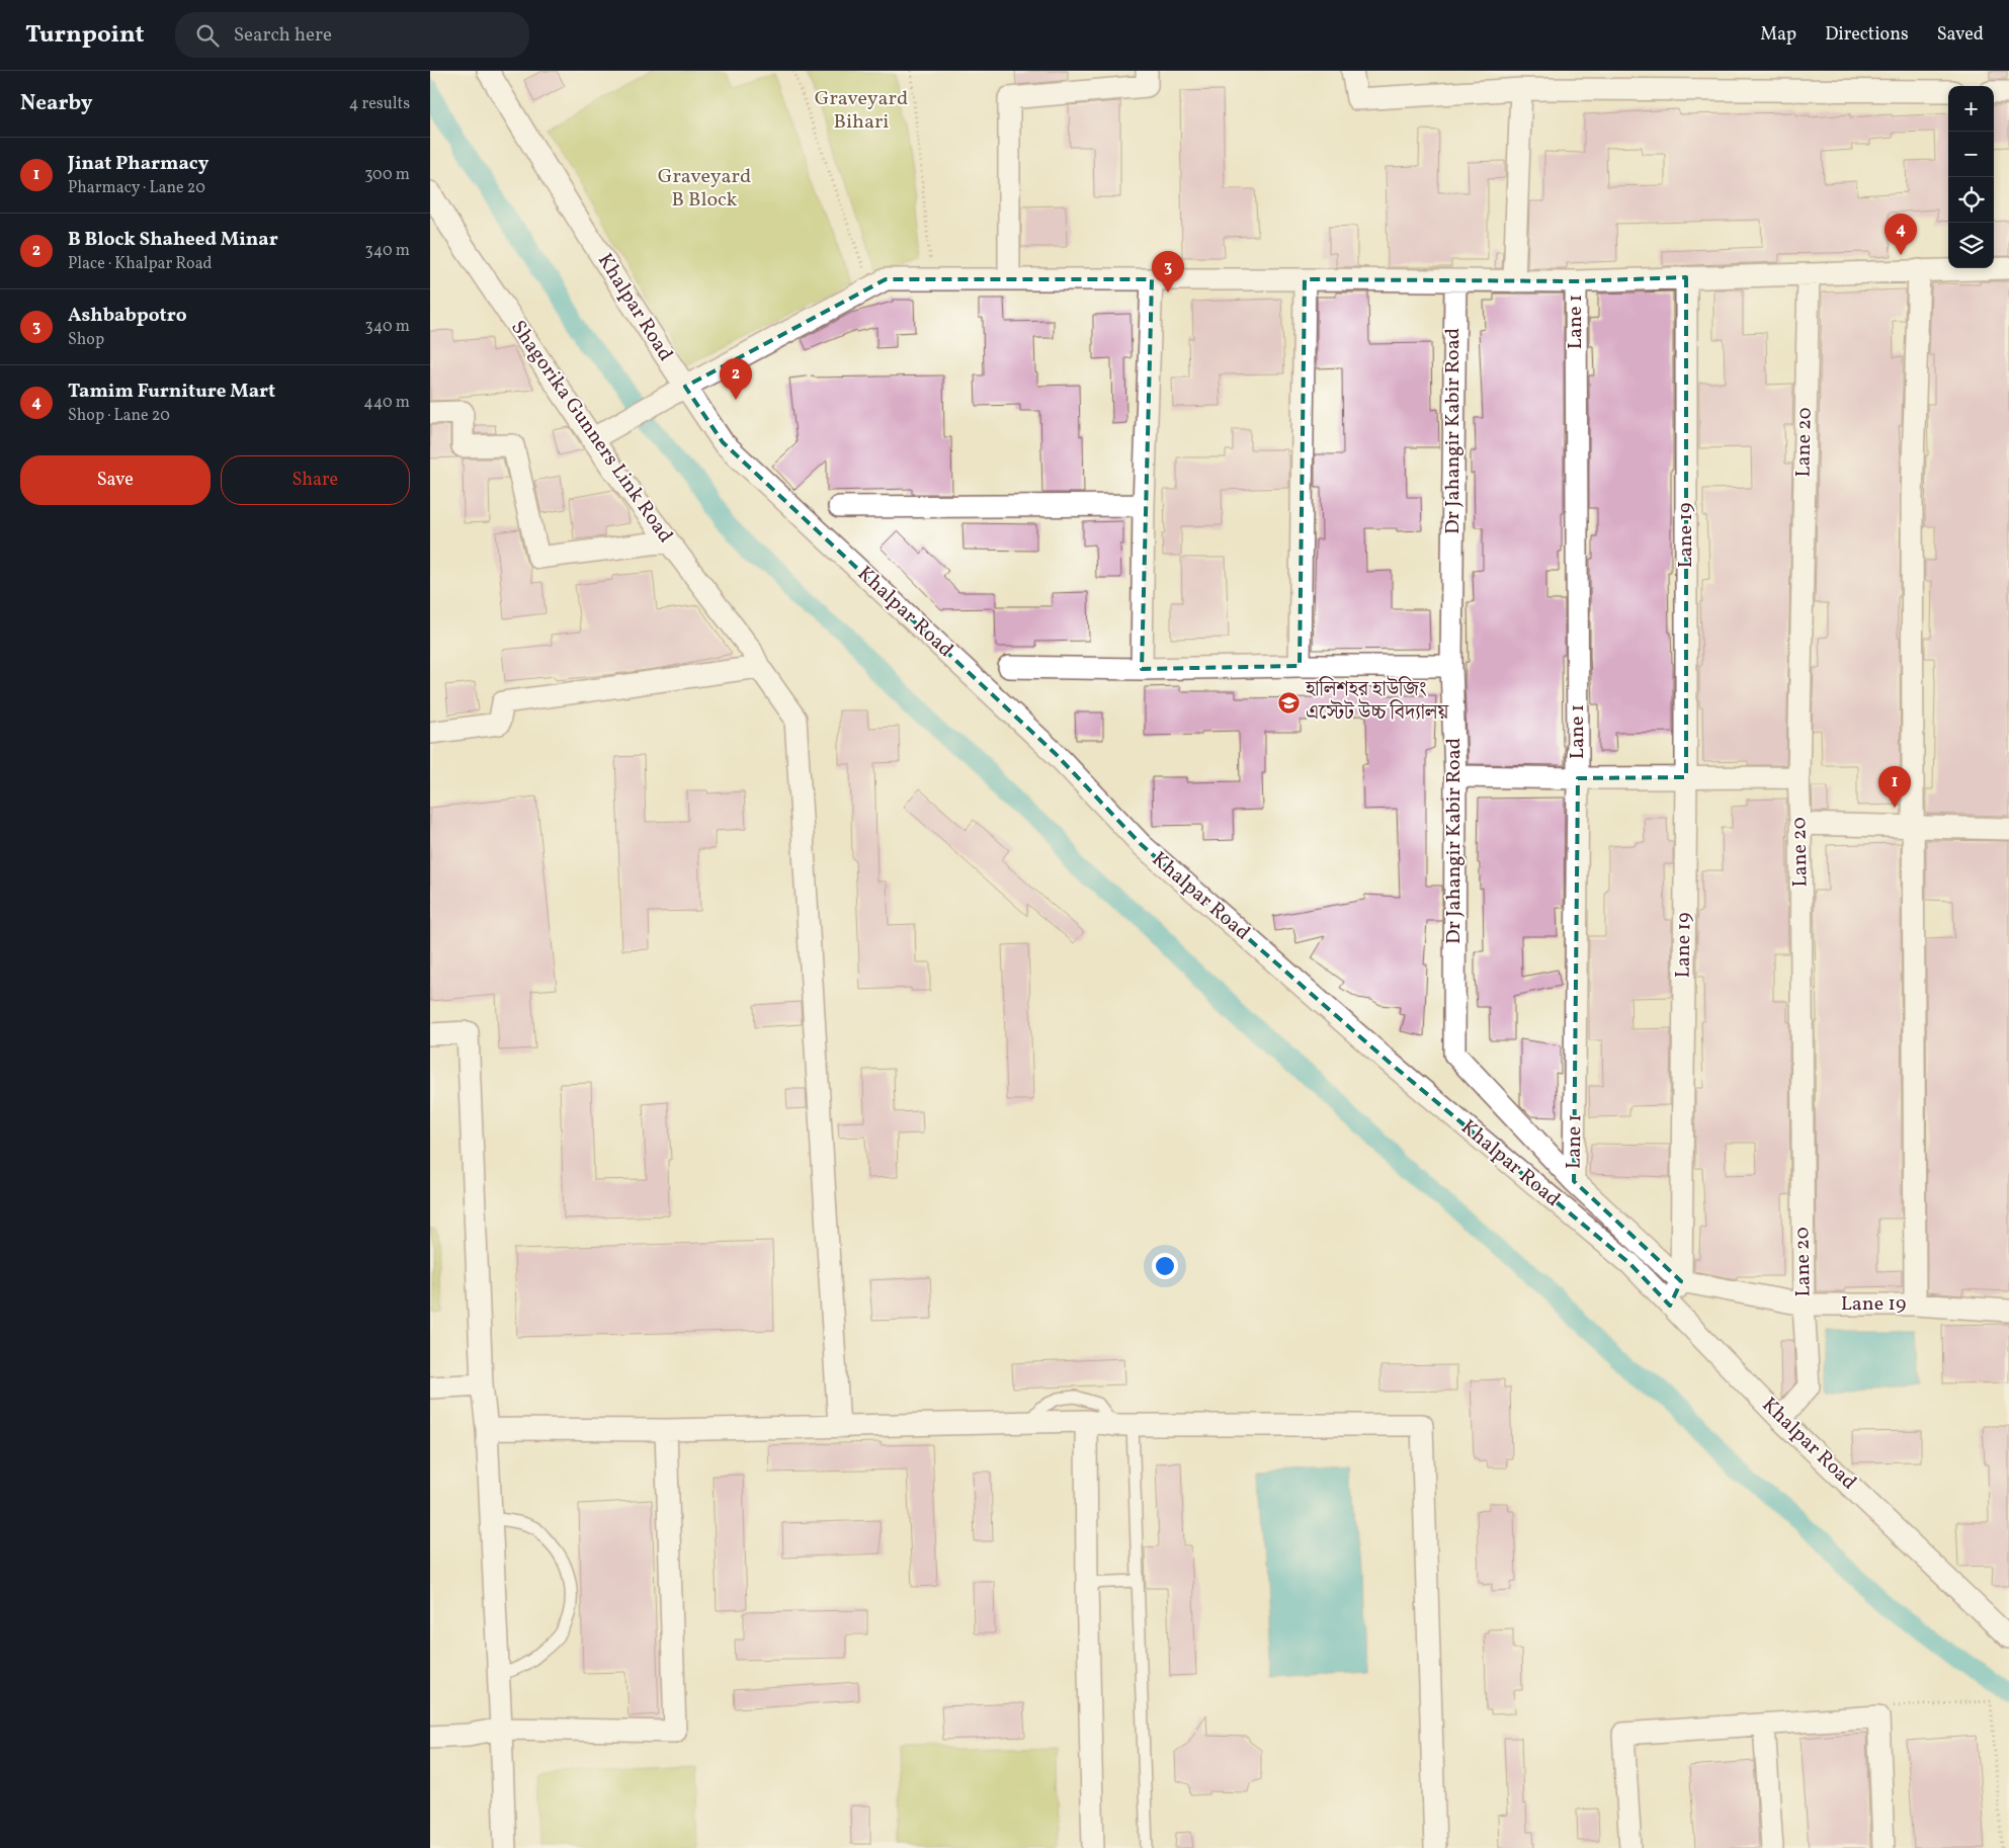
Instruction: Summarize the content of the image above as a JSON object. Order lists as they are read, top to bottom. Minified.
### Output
{"streets":{"street":["Khalpar Road","Lane 1","Dr Jahangir Kabir Road","Shagorika Gunners Link Road","Lane 20","Lane 19"]},"crossings":[["Khalpar Road","Lane 20"],["Lane 1","Dr Jahangir Kabir Road"],["Dr Jahangir Kabir Road","Lane 19"],["Lane 20","Lane 19"]],"parks":["Graveyard Bihari","Graveyard B Block"],"places":{"school or university":["হালিশহর হাউজিং এস্টেট উচ্চ বিদ্যালয়"]},"page":{"header":"Turnpoint","search":"Search here","nav":["Map","Directions","Saved"],"heading":["Nearby","4 results"],"map_buttons":["+","−"],"list":[{"mark":"1","name":"Jinat Pharmacy","note":"Pharmacy · Lane 20","value":"300 m"},{"mark":"2","name":"B Block Shaheed Minar","note":"Place · Khalpar Road","value":"340 m"},{"mark":"3","name":"Ashbabpotro","note":"Shop","value":"340 m"},{"mark":"4","name":"Tamim Furniture Mart","note":"Shop · Lane 20","value":"440 m"}],"pins":["4","3","2","1"],"buttons":["Save","Share"]}}
